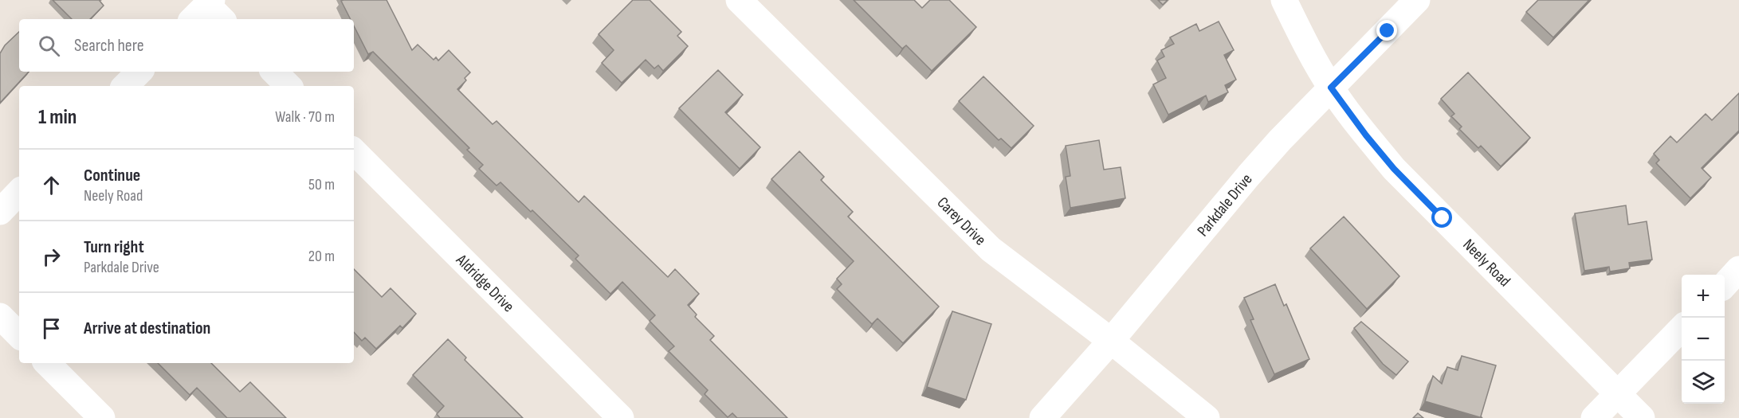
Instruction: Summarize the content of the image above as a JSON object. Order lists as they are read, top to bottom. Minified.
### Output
{"streets":{"street":["Parkdale Drive","Carey Drive","Neely Road","Aldridge Drive"]},"crossings":[["Parkdale Drive","Carey Drive"],["Parkdale Drive","Neely Road"]],"page":{"search":"Search here","heading":["1 min","Walk · 70 m"],"list":[["Continue","Neely Road","50 m"],["Turn right","Parkdale Drive","20 m"],"Arrive at destination"],"map_buttons":["+","−"]}}
